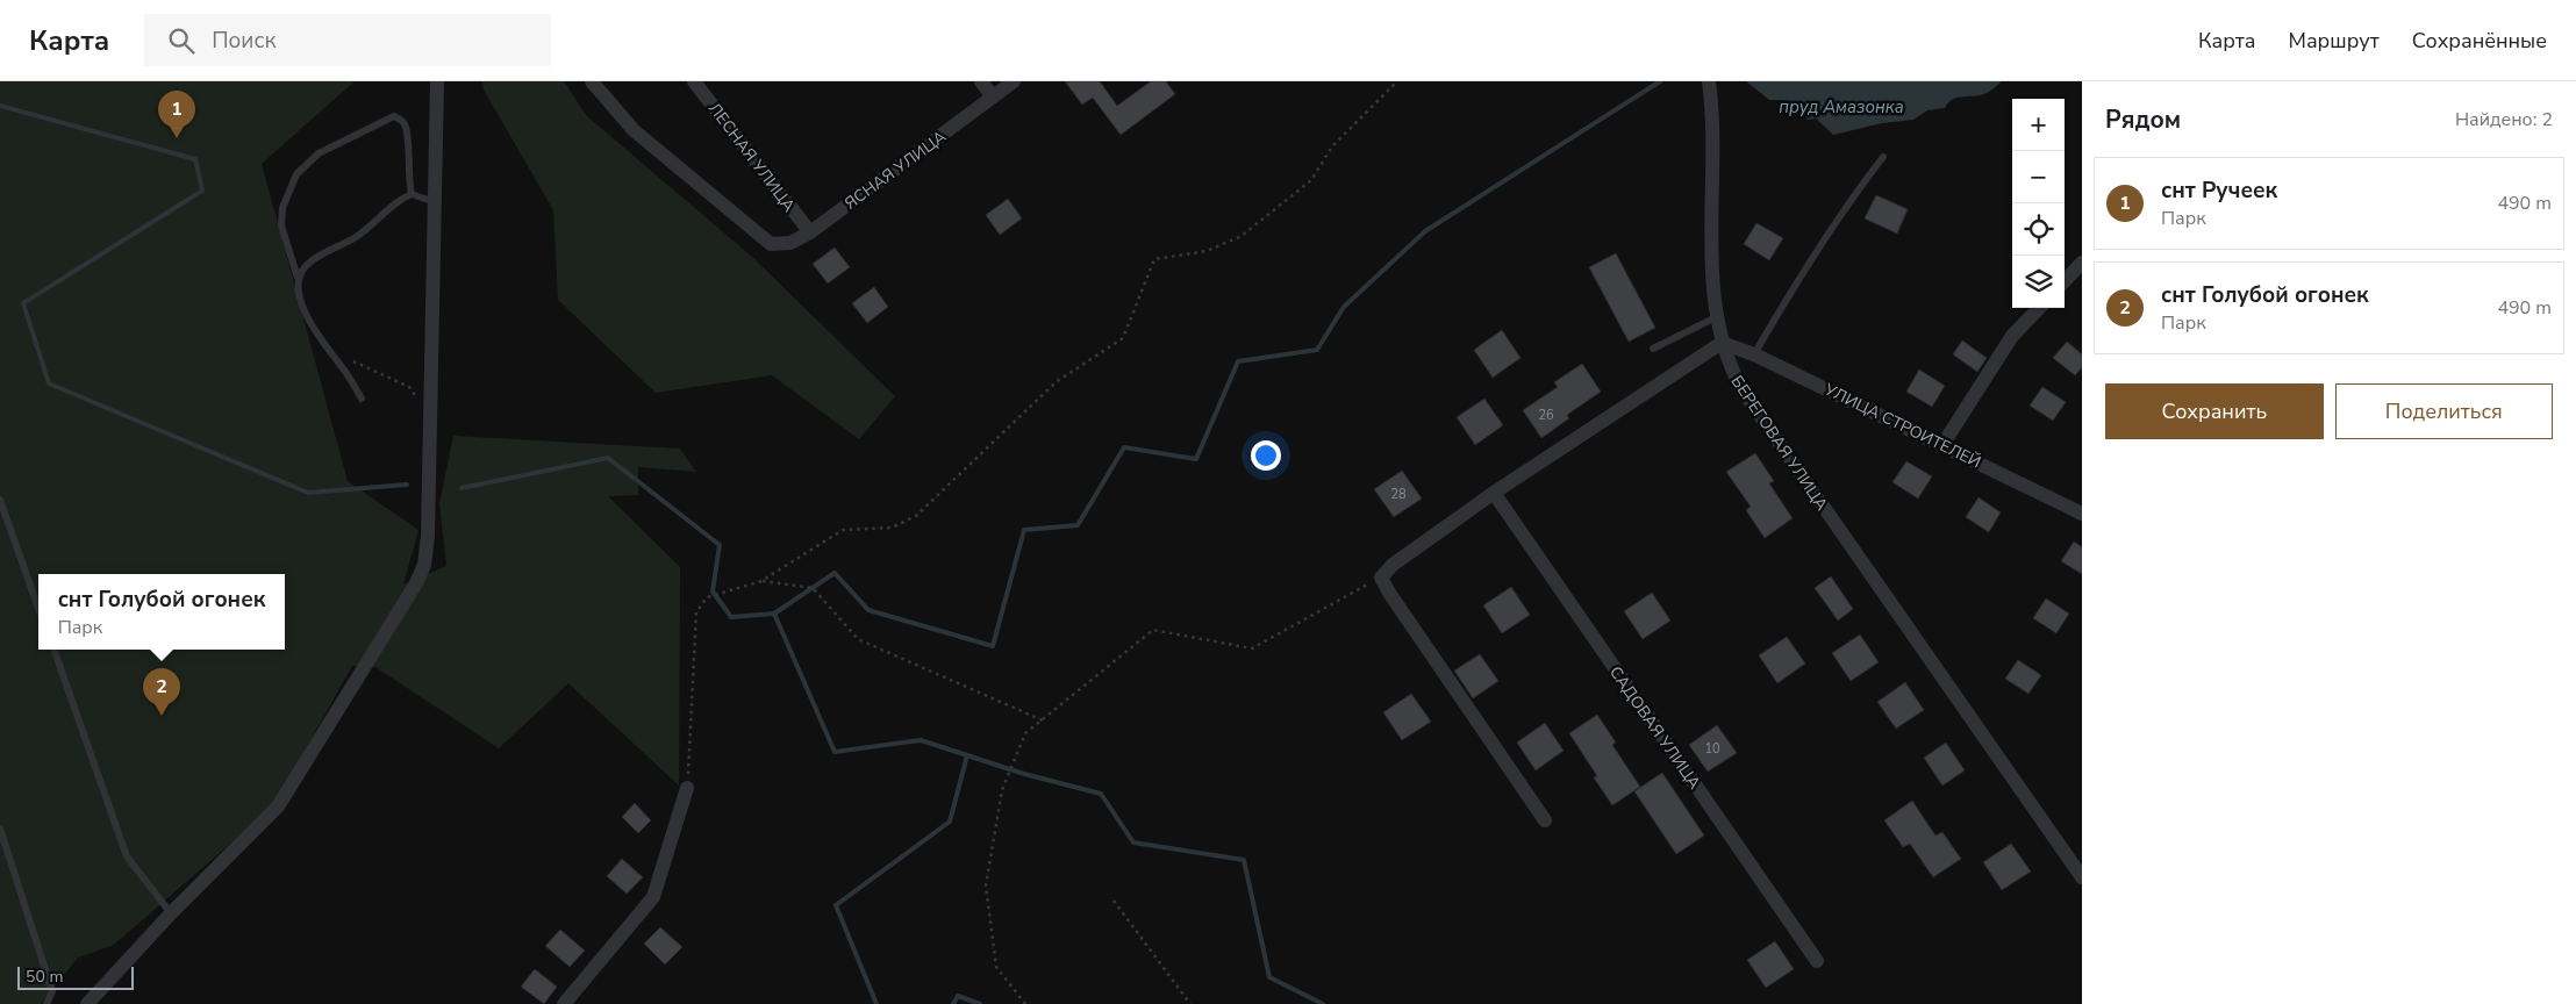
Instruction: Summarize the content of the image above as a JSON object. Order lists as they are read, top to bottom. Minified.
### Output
{"streets":{"street":["ЛЕСНАЯ УЛИЦА","ЯСНАЯ УЛИЦА","УЛИЦА СТРОИТЕЛЕЙ","БЕРЕГОВАЯ УЛИЦА","САДОВАЯ УЛИЦА"]},"crossings":[["ЛЕСНАЯ УЛИЦА","ЯСНАЯ УЛИЦА"],["УЛИЦА СТРОИТЕЛЕЙ","БЕРЕГОВАЯ УЛИЦА"]],"water":["пруд Амазонка"],"house_numbers":["26","28","10"],"scale_bar":"50 m","page":{"header":"Карта","search":"Поиск","nav":["Карта","Маршрут","Сохранённые"],"heading":["Рядом","Найдено: 2"],"pins":["1","2"],"map_buttons":["+","−"],"list":[{"mark":"1","name":"снт Ручеек","note":"Парк","value":"490 m"},{"mark":"2","name":"снт Голубой огонек","note":"Парк","value":"490 m"}],"buttons":["Сохранить","Поделиться"],"popup":["снт Голубой огонек","Парк"],"scale":"50 m"}}
